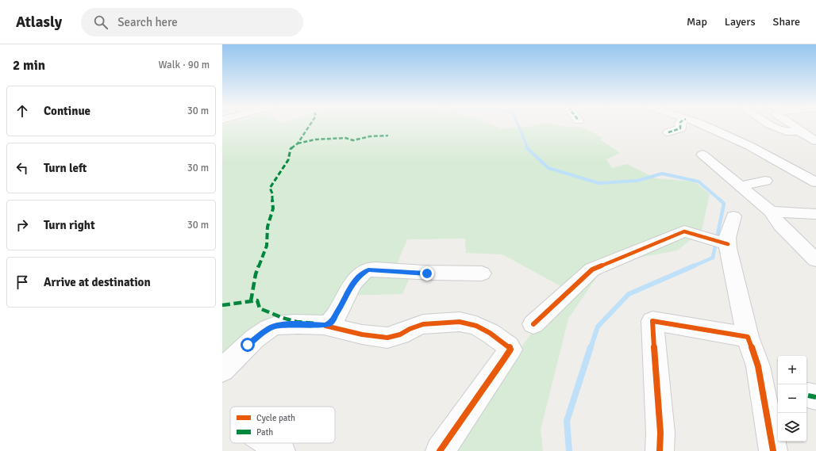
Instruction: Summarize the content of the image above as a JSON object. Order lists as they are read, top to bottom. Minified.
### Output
{"legend":["Cycle path","Path"],"page":{"header":"Atlasly","search":"Search here","nav":["Map","Layers","Share"],"heading":["2 min","Walk · 90 m"],"list":[["Continue","30 m"],["Turn left","30 m"],["Turn right","30 m"],"Arrive at destination"],"map_buttons":["+","−"]}}
